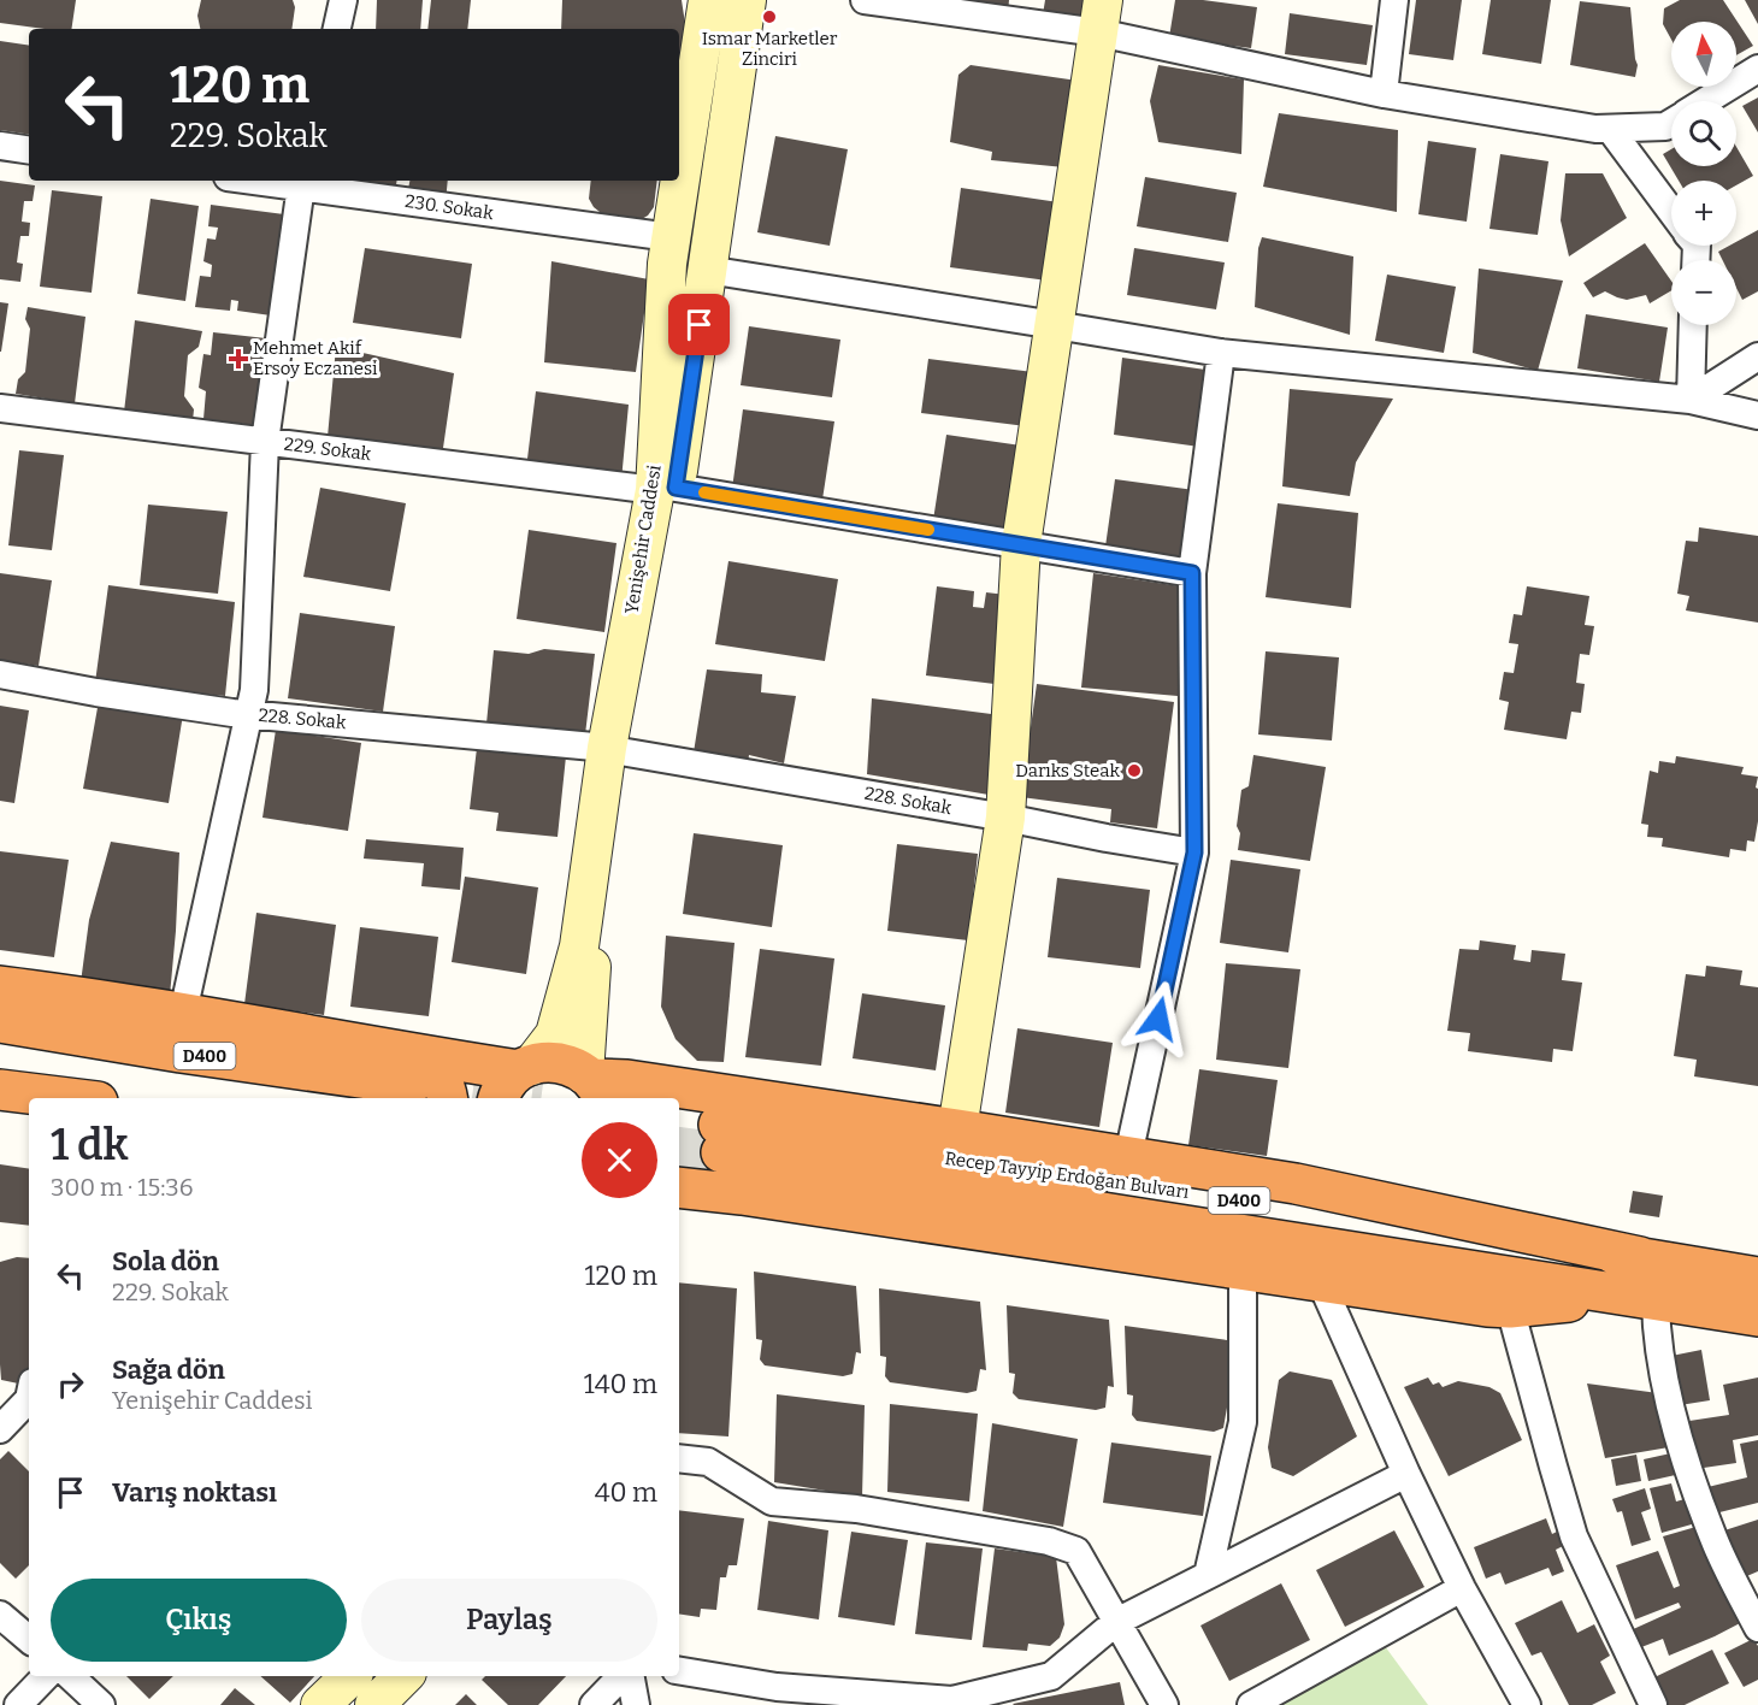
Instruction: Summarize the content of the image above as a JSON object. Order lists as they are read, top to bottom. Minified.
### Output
{"streets":{"highway":["D400","Recep Tayyip Erdoğan Bulvarı"],"main road":["Yenişehir Caddesi"],"street":["230. Sokak","229. Sokak","228. Sokak"]},"crossings":[["230. Sokak","Yenişehir Caddesi"],["229. Sokak","Yenişehir Caddesi"],["Yenişehir Caddesi","228. Sokak"]],"places":{"other":["Ismar Marketler Zinciri","Darıks Steak"],"health":["Mehmet Akif Ersoy Eczanesi"]},"north":"top","page":{"map_buttons":["+","−"],"turn":["120 m","229. Sokak"],"heading":["1 dk","300 m · 15:36"],"list":[{"name":"Sola dön","note":"229. Sokak","value":"120 m"},{"name":"Sağa dön","note":"Yenişehir Caddesi","value":"140 m"},{"name":"Varış noktası","value":"40 m"}],"buttons":["Çıkış","Paylaş"]}}
